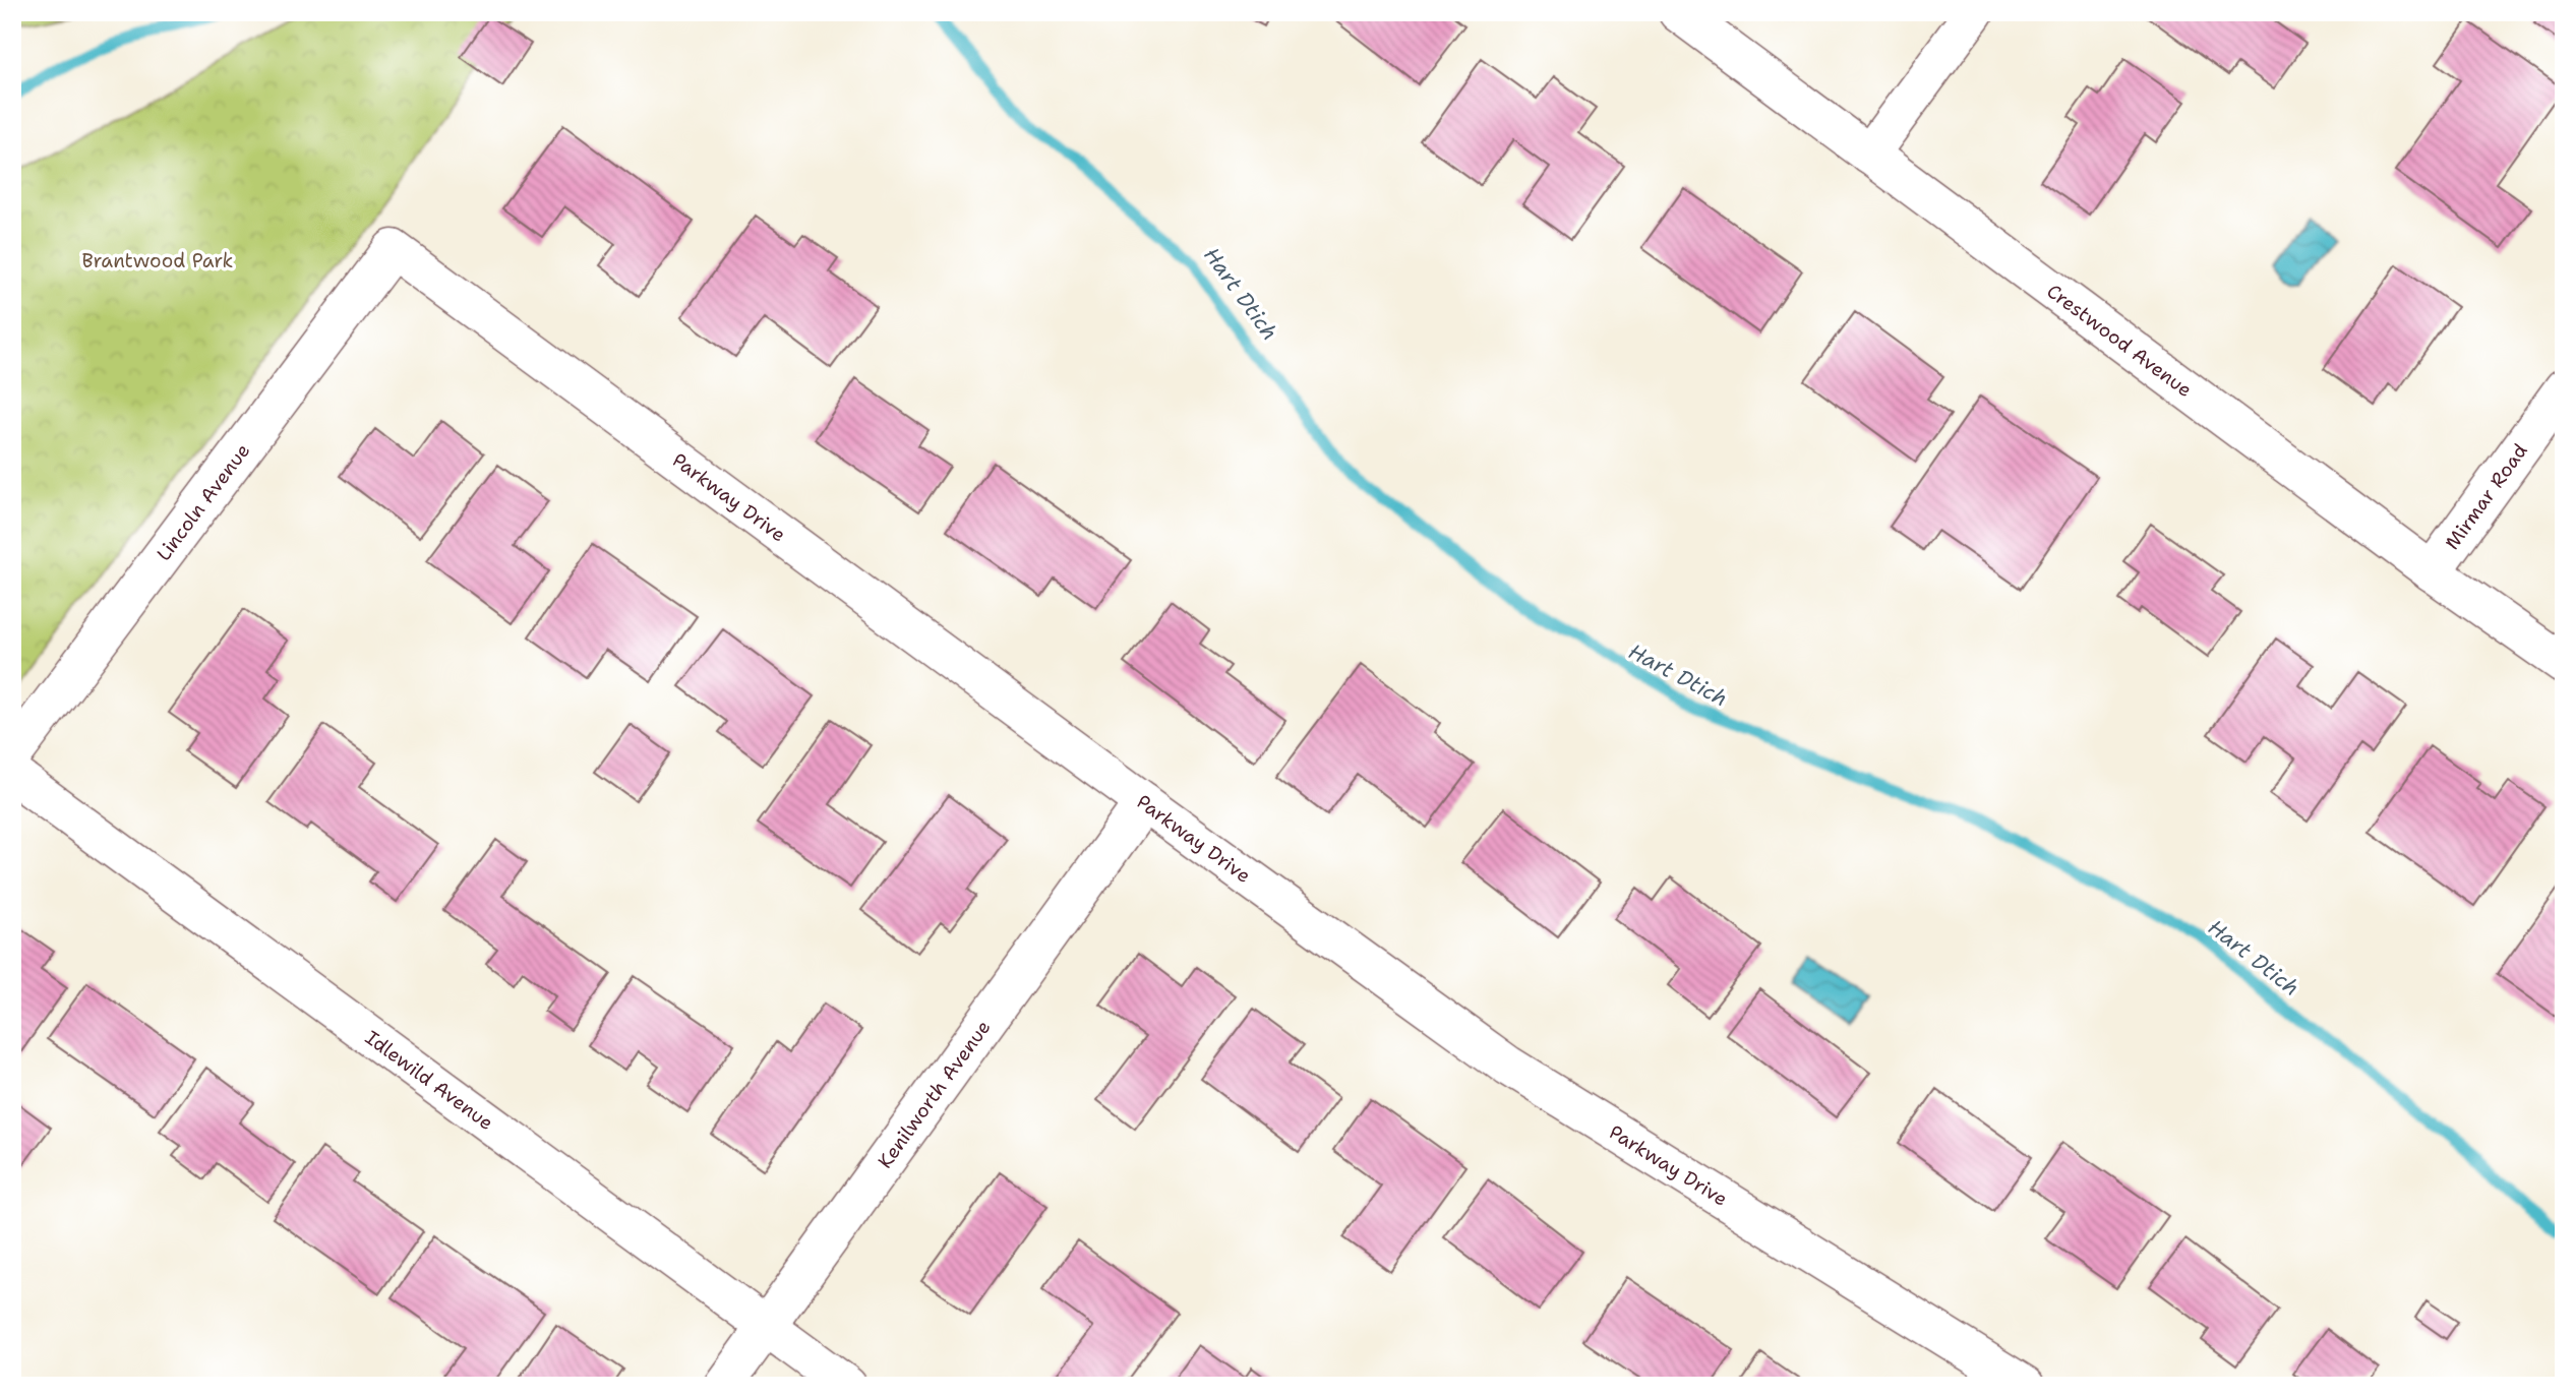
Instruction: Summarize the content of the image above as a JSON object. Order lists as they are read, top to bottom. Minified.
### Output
{"streets":{"street":["Crestwood Avenue","Parkway Drive","Mirmar Road","Lincoln Avenue","Idlewild Avenue","Kenilworth Avenue"]},"crossings":[["Crestwood Avenue","Mirmar Road"],["Parkway Drive","Lincoln Avenue"],["Parkway Drive","Kenilworth Avenue"],["Idlewild Avenue","Kenilworth Avenue"]],"water":["Hart Dtich"],"parks":["Brantwood Park"]}
